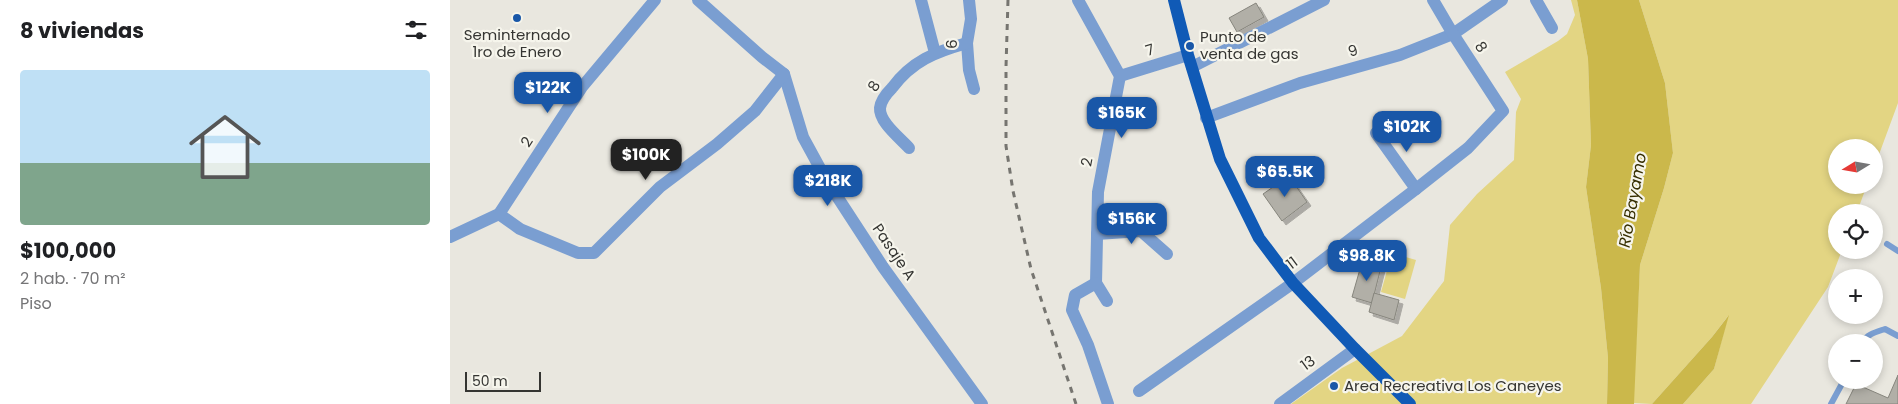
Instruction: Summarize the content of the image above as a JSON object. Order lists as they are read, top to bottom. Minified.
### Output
{"streets":{"street":["6","8","7","9","2","Pasaje A","11","13"]},"crossings":[["6","8"],["8","9"],["8","11"],["7","2"]],"water":["Río Bayamo"],"places":["Seminternado 1ro de Enero","Punto de venta de gas","Area Recreativa Los Caneyes"],"scale_bar":"50 m","north":"left","page":{"heading":"8 viviendas","list":[{"name":"$100,000","note":"2 hab. · 70 m² · Piso"}],"price":["$122K","$165K","$102K","$100K","$65.5K","$218K","$156K","$98.8K"],"map_buttons":["+","−"],"scale":"50 m"}}
